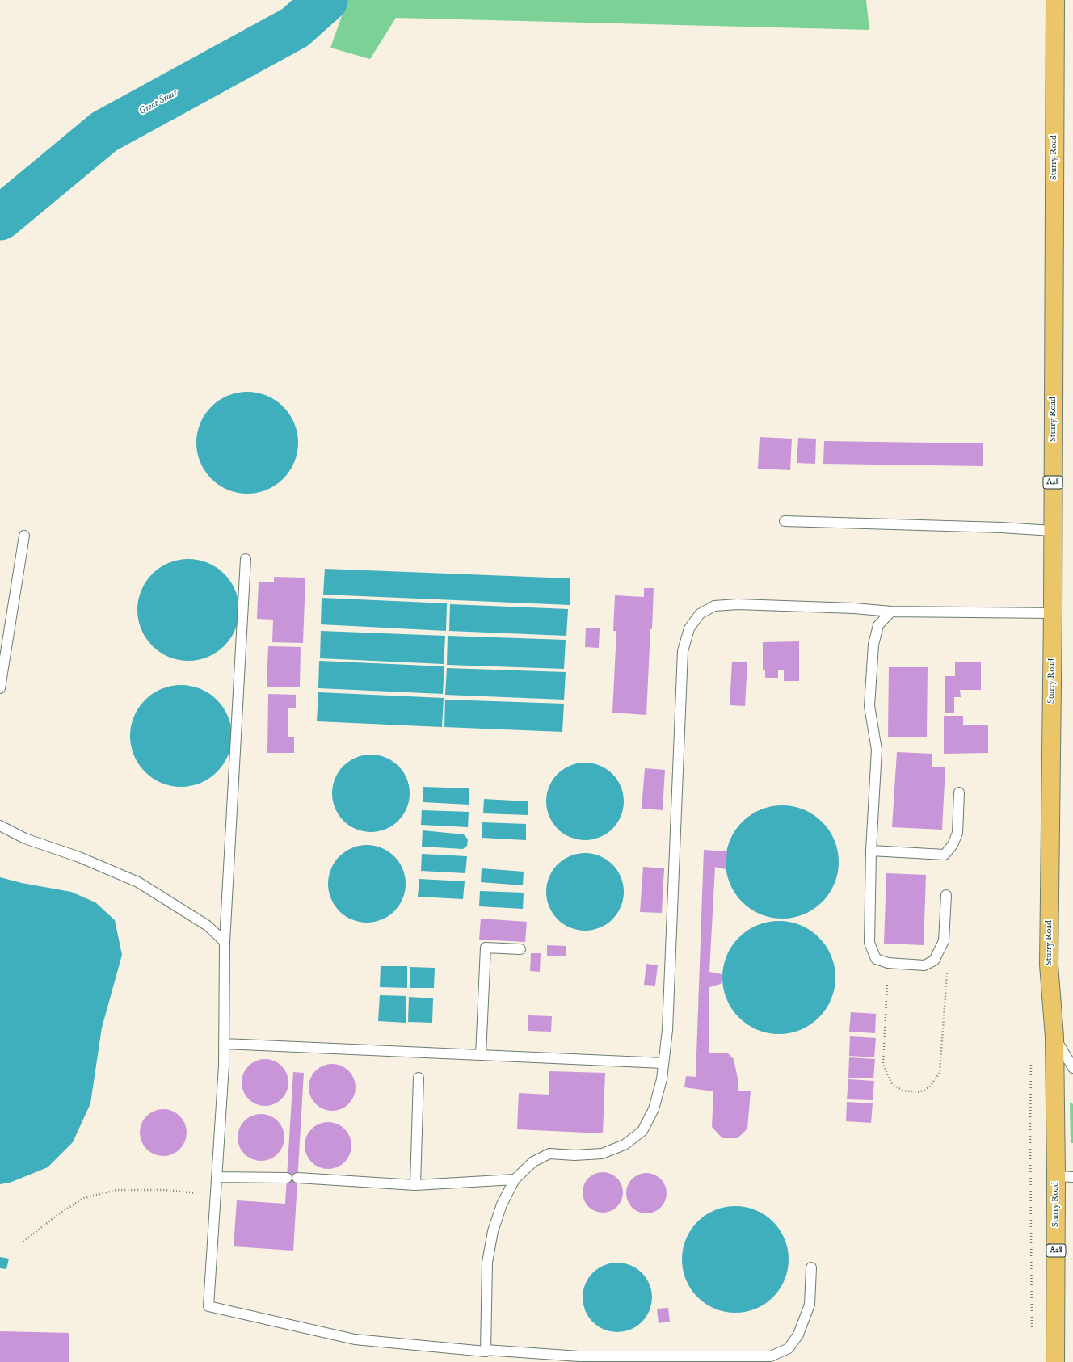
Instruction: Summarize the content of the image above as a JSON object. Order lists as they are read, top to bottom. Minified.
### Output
{"streets":{"highway":["Sturry Road","A28"]},"water":["Great Stour"]}
